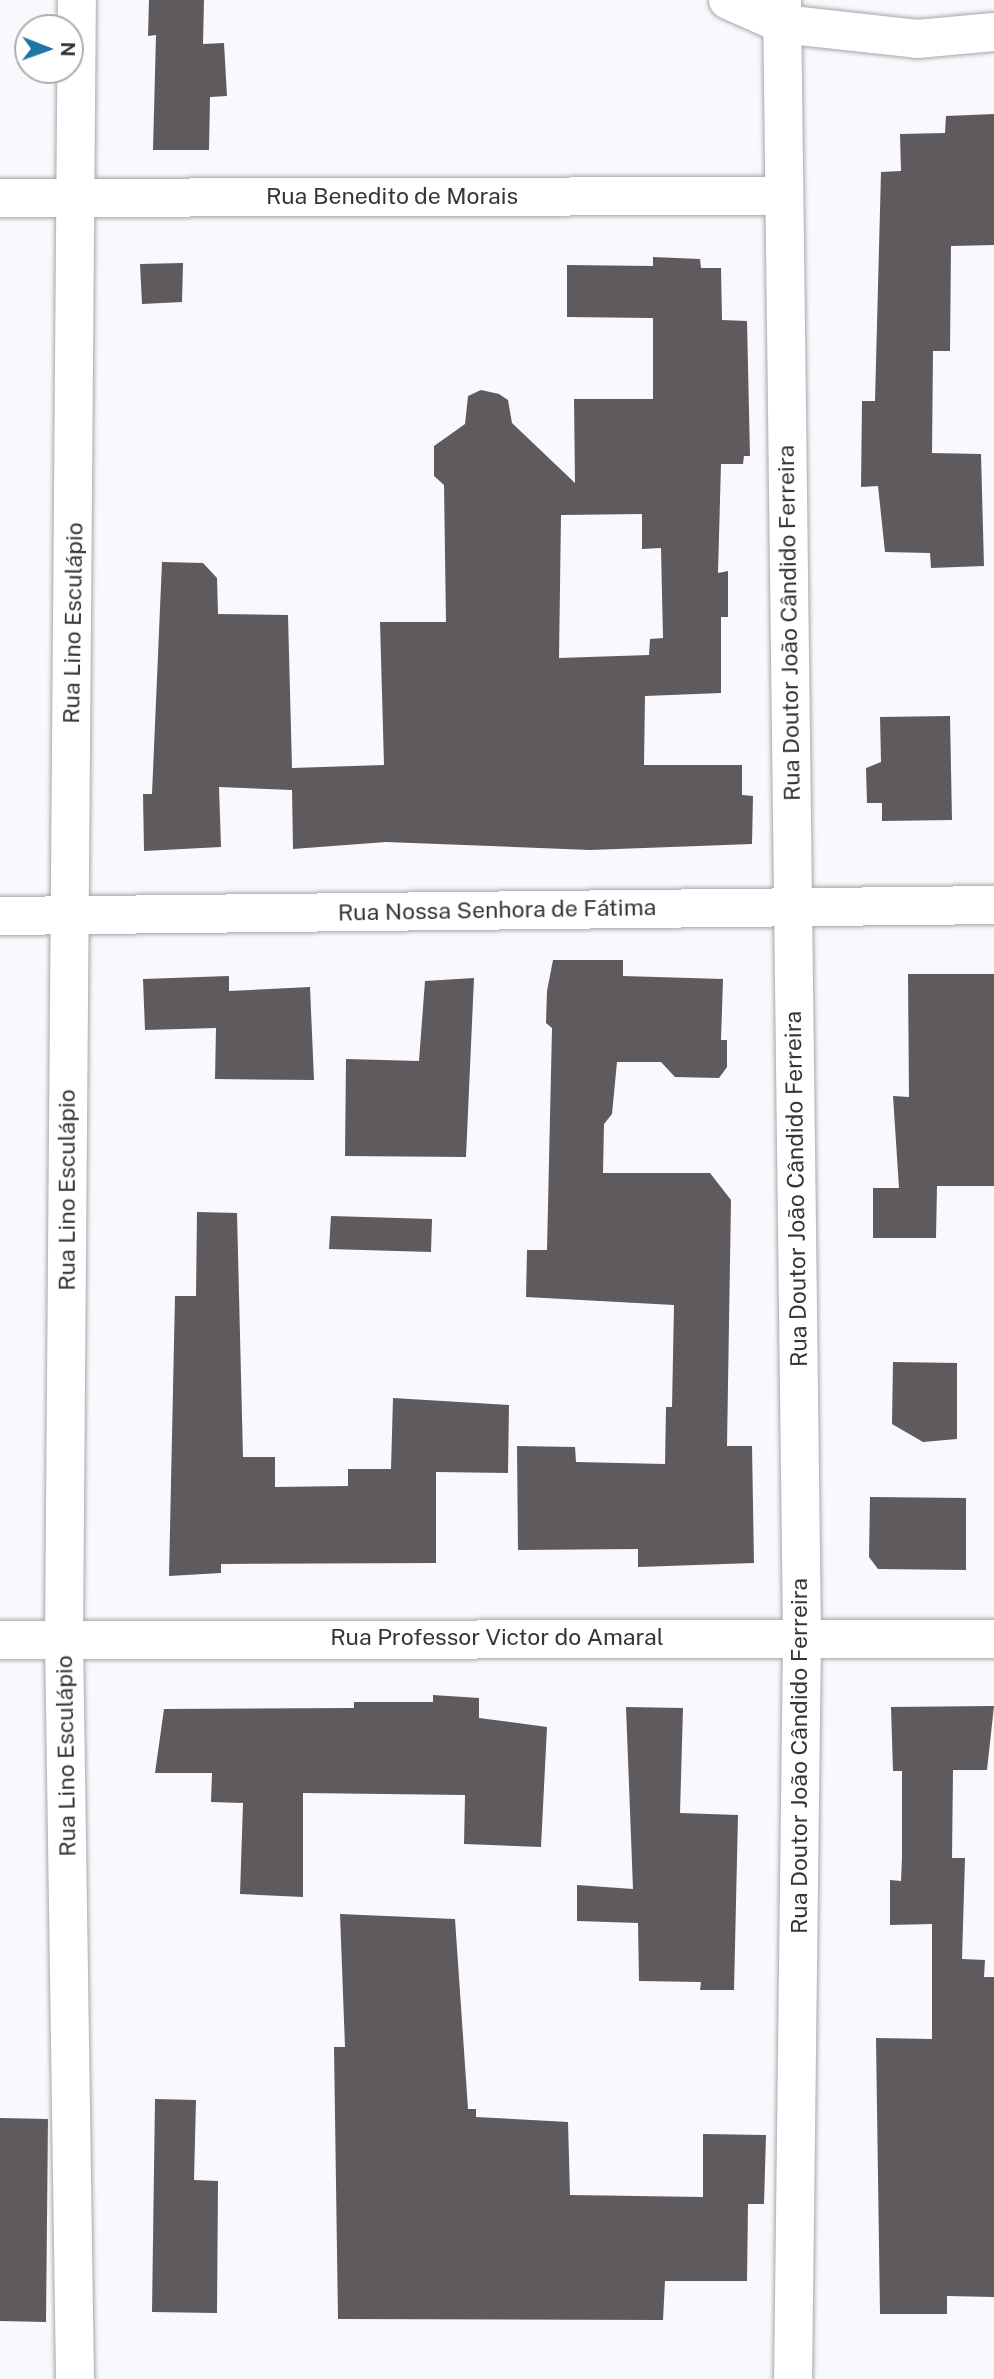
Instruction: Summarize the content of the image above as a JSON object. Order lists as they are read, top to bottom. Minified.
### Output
{"streets":{"street":["Rua Benedito de Morais","Rua Lino Esculápio","Rua Doutor João Cândido Ferreira","Rua Nossa Senhora de Fátima","Rua Professor Victor do Amaral"]},"crossings":[["Rua Benedito de Morais","Rua Lino Esculápio"],["Rua Benedito de Morais","Rua Doutor João Cândido Ferreira"],["Rua Lino Esculápio","Rua Nossa Senhora de Fátima"],["Rua Lino Esculápio","Rua Professor Victor do Amaral"],["Rua Doutor João Cândido Ferreira","Rua Nossa Senhora de Fátima"],["Rua Doutor João Cândido Ferreira","Rua Professor Victor do Amaral"]],"north":"right"}
